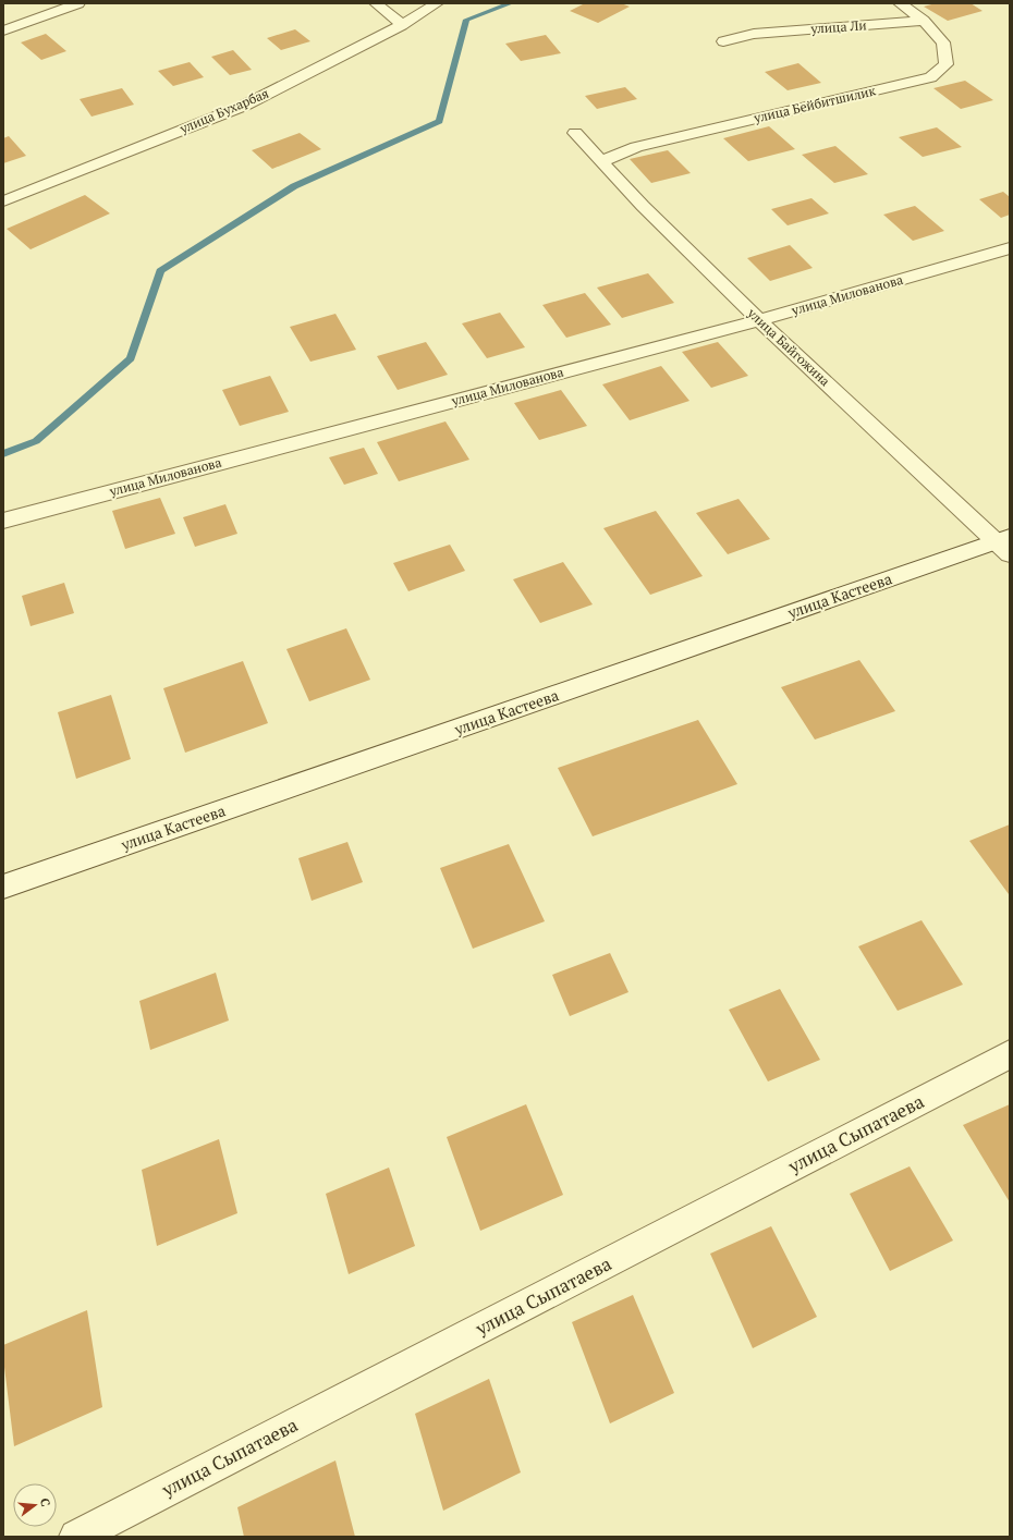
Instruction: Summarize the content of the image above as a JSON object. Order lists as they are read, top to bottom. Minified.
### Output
{"streets":{"street":["улица Ли","улица Бейбитшилик","улица Бухарбая","улица Милованова","улица Байгожина","улица Кастеева","улица Сыпатаева"]},"crossings":[["улица Ли","улица Бейбитшилик"],["улица Бейбитшилик","улица Байгожина"],["улица Милованова","улица Байгожина"],["улица Байгожина","улица Кастеева"]],"north":"right"}
